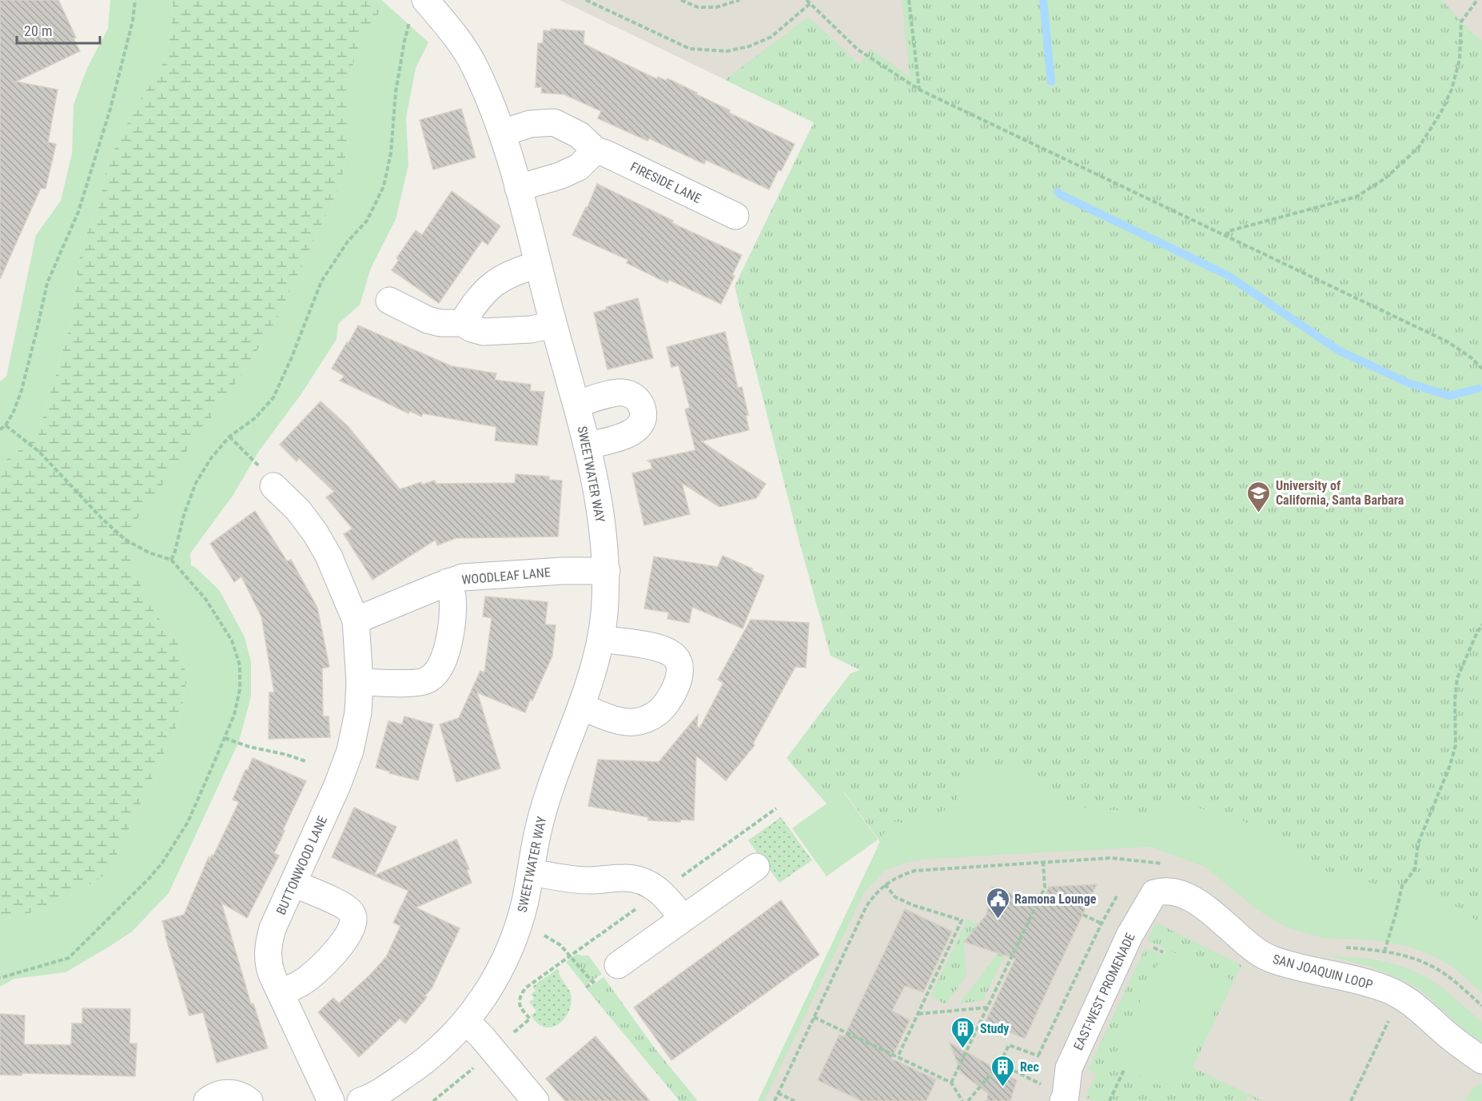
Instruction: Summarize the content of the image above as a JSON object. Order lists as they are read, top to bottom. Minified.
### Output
{"streets":{"street":["FIRESIDE LANE","SWEETWATER WAY","WOODLEAF LANE","BUTTONWOOD LANE","SAN JOAQUIN LOOP","EAST-WEST PROMENADE"]},"crossings":[["FIRESIDE LANE","SWEETWATER WAY"],["SWEETWATER WAY","WOODLEAF LANE"],["WOODLEAF LANE","BUTTONWOOD LANE"],["SAN JOAQUIN LOOP","EAST-WEST PROMENADE"]],"places":{"school or university":["University of California, Santa Barbara"],"public building":["Ramona Lounge"],"building":["Study","Rec"]},"scale_bar":"20 m"}
